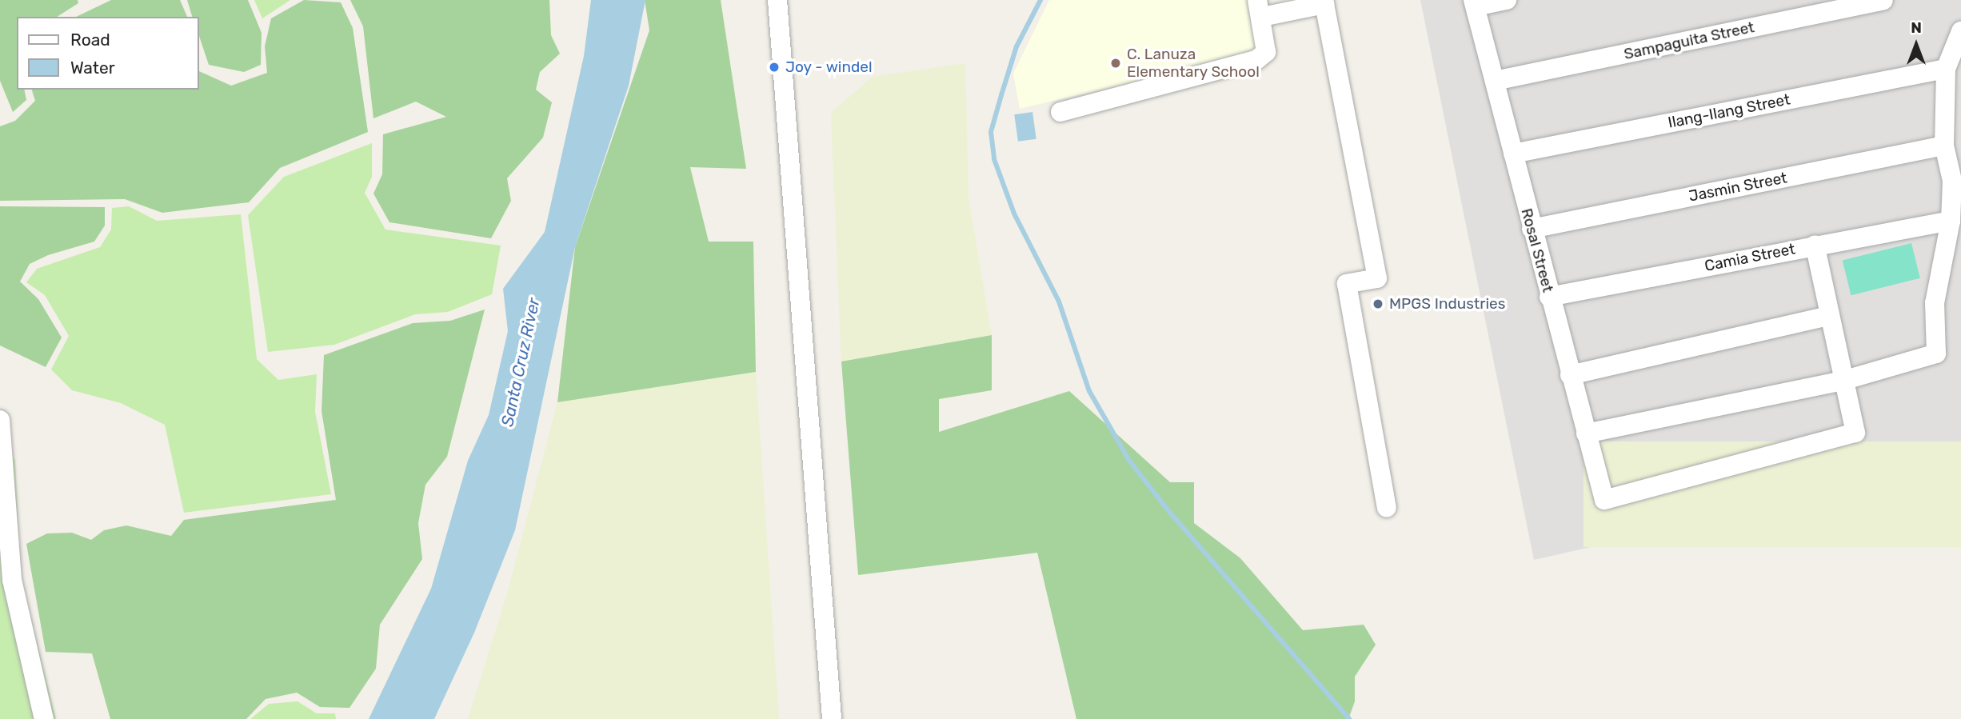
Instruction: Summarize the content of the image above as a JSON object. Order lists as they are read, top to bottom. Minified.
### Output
{"streets":{"street":["Sampaguita Street","Ilang-Ilang Street","Jasmin Street","Rosal Street","Camia Street"]},"crossings":[["Sampaguita Street","Rosal Street"],["Ilang-Ilang Street","Rosal Street"],["Jasmin Street","Rosal Street"],["Rosal Street","Camia Street"]],"water":["Santa Cruz River"],"places":["C. Lanuza Elementary School","Joy - windel","MPGS Industries"],"legend":["Road","Water"],"north":"top"}
